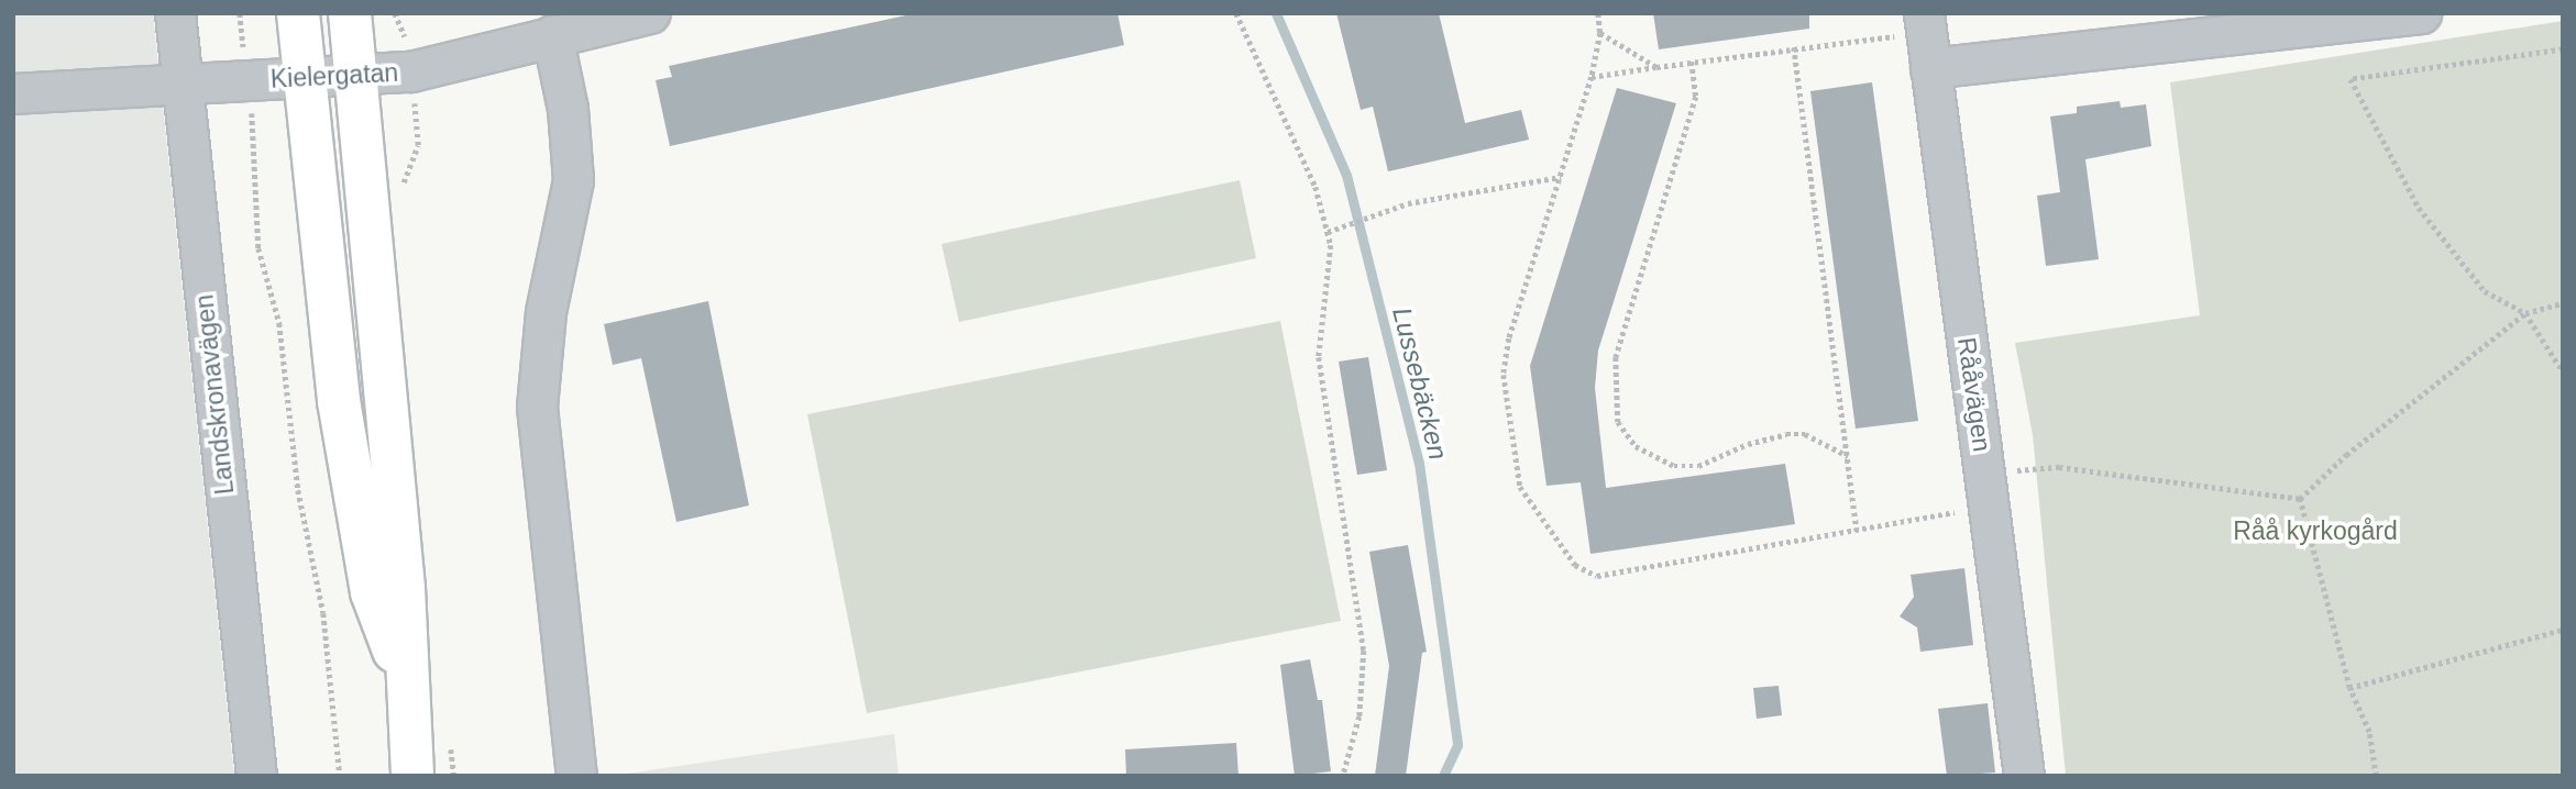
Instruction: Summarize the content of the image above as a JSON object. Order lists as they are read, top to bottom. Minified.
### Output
{"streets":{"street":["Kielergatan","Landskronavägen","Rååvägen"]},"crossings":[["Kielergatan","Landskronavägen"]],"water":["Lussebäcken"],"parks":["Råå kyrkogård"]}
